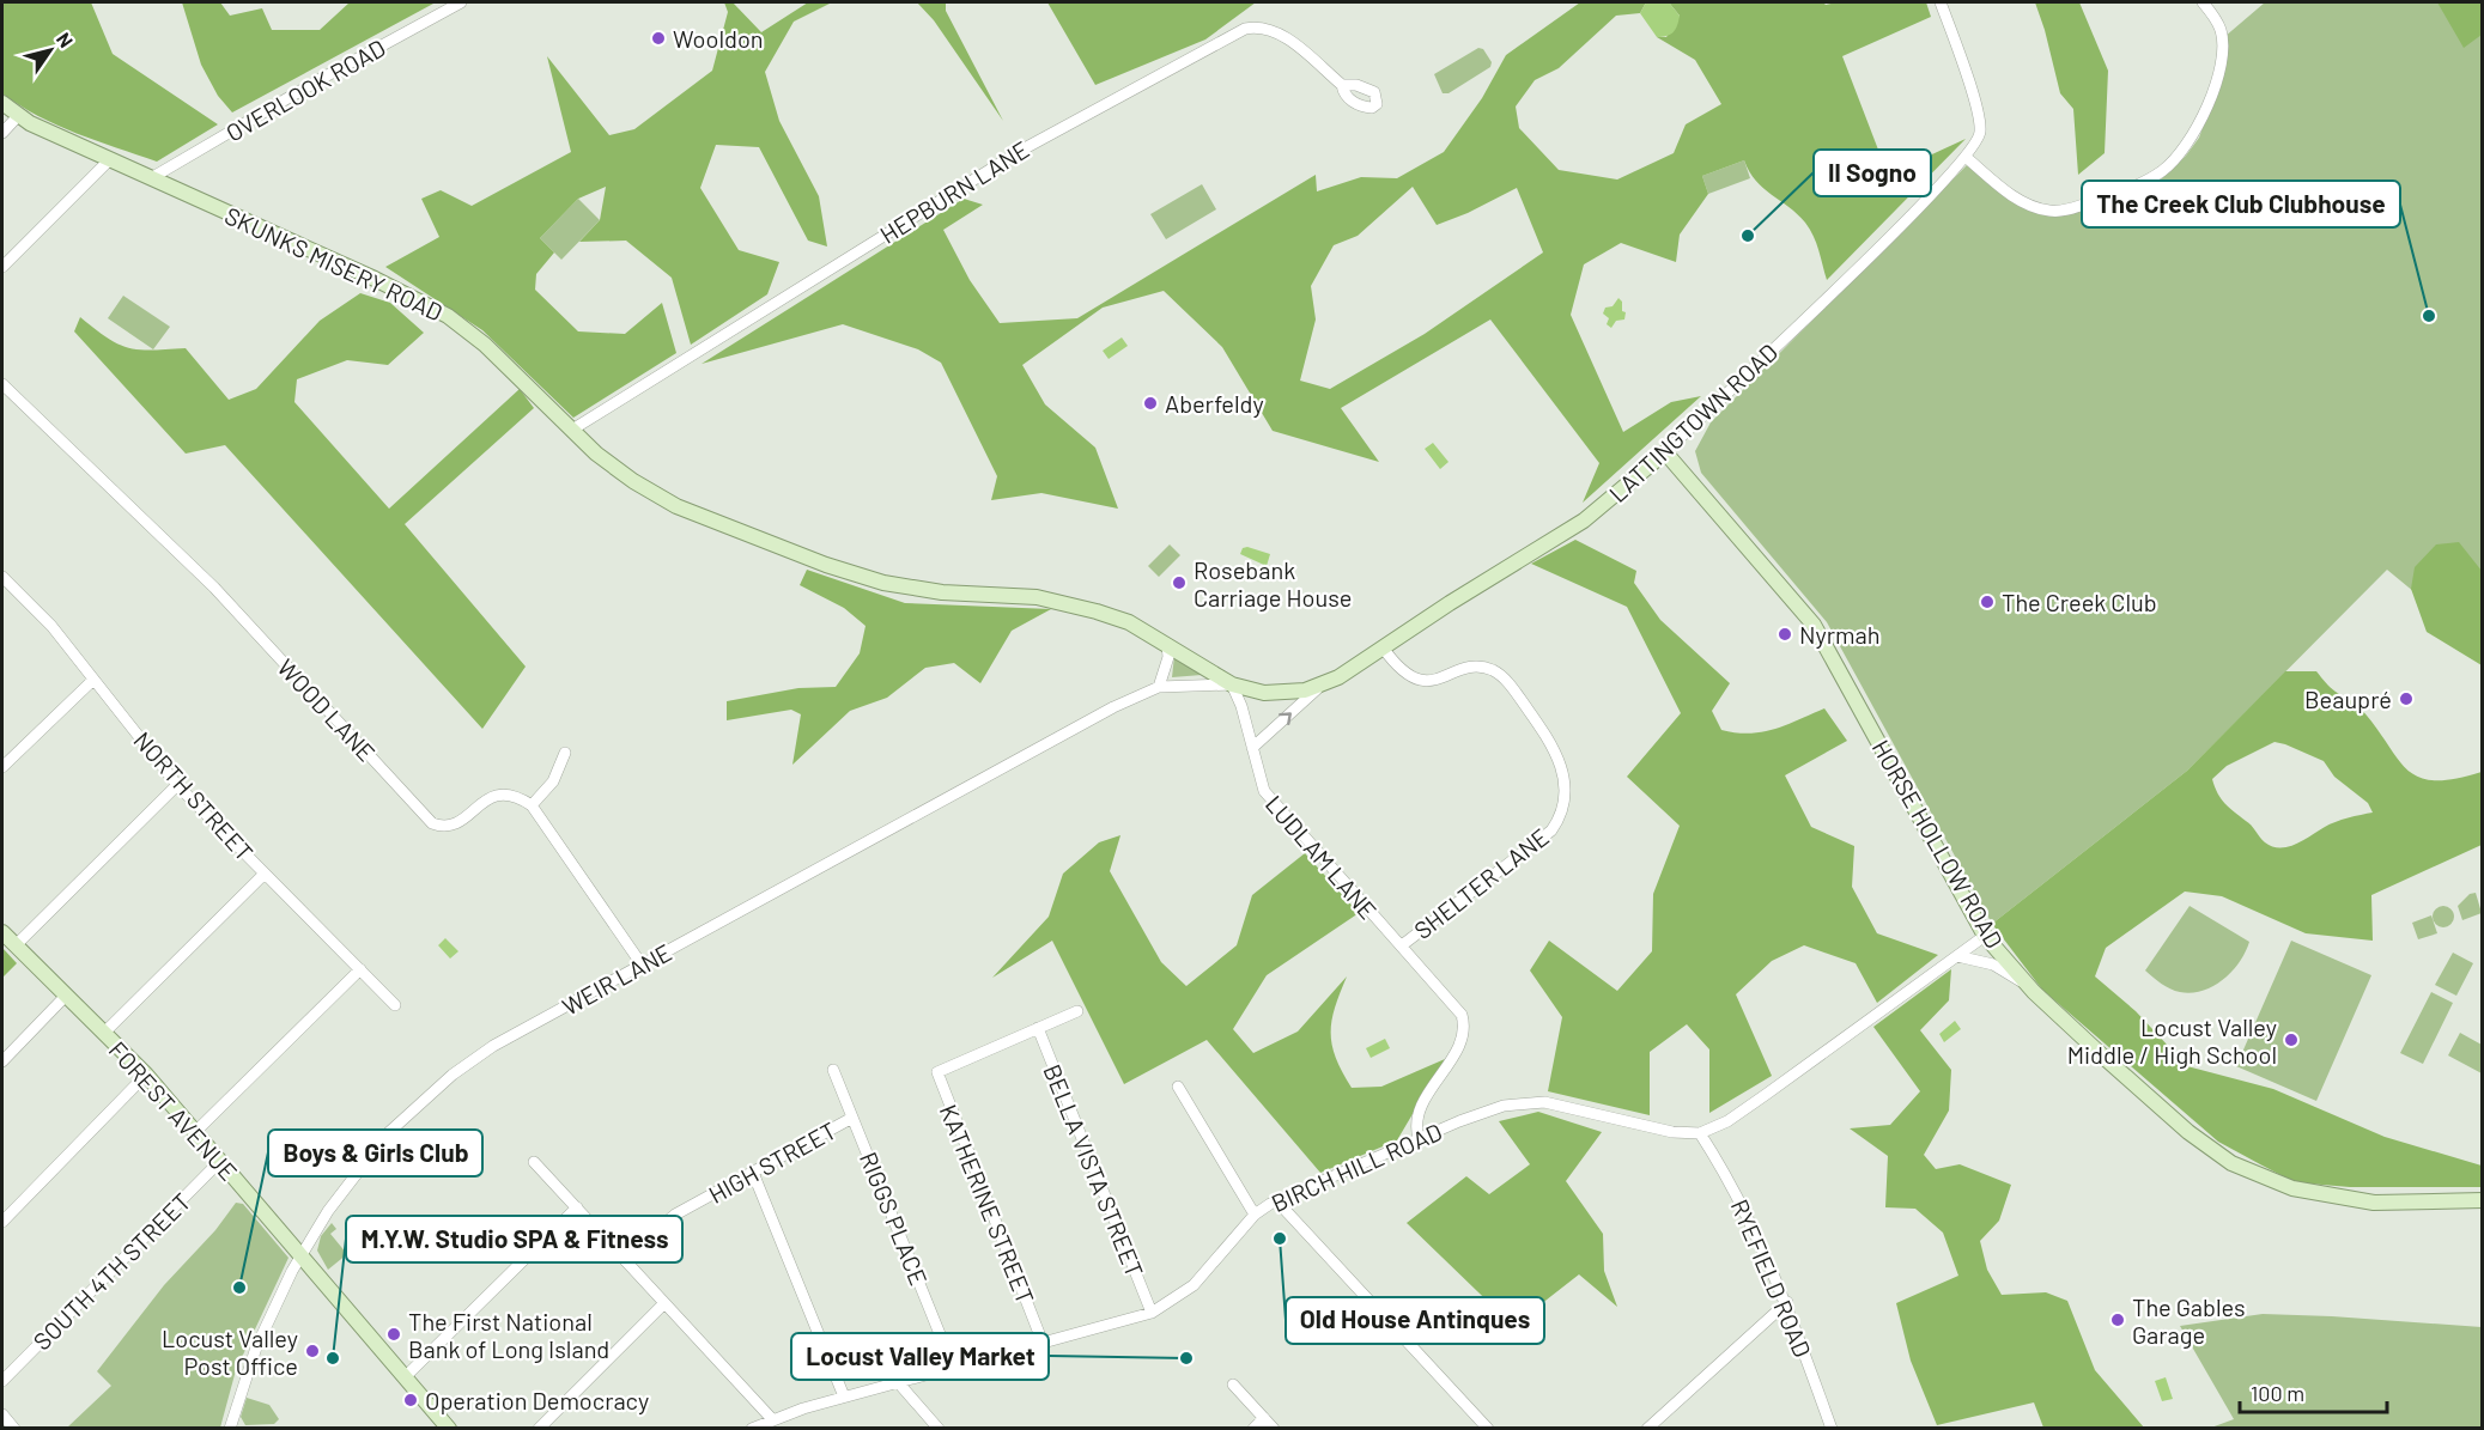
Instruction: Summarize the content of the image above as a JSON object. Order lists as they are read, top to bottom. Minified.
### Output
{"streets":{"main road":["SKUNKS MISERY ROAD","LATTINGTOWN ROAD","HORSE HOLLOW ROAD","FOREST AVENUE"],"street":["OVERLOOK ROAD","HEPBURN LANE","WOOD LANE","NORTH STREET","LUDLAM LANE","SHELTER LANE","WEIR LANE","HIGH STREET","BIRCH HILL ROAD","BELLA VISTA STREET","KATHERINE STREET","RIGGS PLACE","SOUTH 4TH STREET","RYEFIELD ROAD"]},"crossings":[["OVERLOOK ROAD","SKUNKS MISERY ROAD"],["HEPBURN LANE","SKUNKS MISERY ROAD"],["SKUNKS MISERY ROAD","LATTINGTOWN ROAD"],["SKUNKS MISERY ROAD","LUDLAM LANE"],["SKUNKS MISERY ROAD","WEIR LANE"],["LATTINGTOWN ROAD","HORSE HOLLOW ROAD"],["LATTINGTOWN ROAD","LUDLAM LANE"],["LATTINGTOWN ROAD","SHELTER LANE"],["LATTINGTOWN ROAD","WEIR LANE"],["LUDLAM LANE","SHELTER LANE"],["LUDLAM LANE","WEIR LANE"],["LUDLAM LANE","BIRCH HILL ROAD"],["WEIR LANE","FOREST AVENUE"],["FOREST AVENUE","SOUTH 4TH STREET"],["HIGH STREET","RIGGS PLACE"],["BIRCH HILL ROAD","BELLA VISTA STREET"],["BIRCH HILL ROAD","KATHERINE STREET"],["BIRCH HILL ROAD","RIGGS PLACE"],["BIRCH HILL ROAD","RYEFIELD ROAD"],["BELLA VISTA STREET","KATHERINE STREET"]],"places":["Wooldon","Il Sogno","The Creek Club Clubhouse","Aberfeldy","Rosebank Carriage House","The Creek Club","Nyrmah","Beaupré","Locust Valley Middle / High School","Old House Antinques","Boys & Girls Club","The Gables Garage","The First National Bank of Long Island","Locust Valley Post Office","M.Y.W. Studio SPA & Fitness","Locust Valley Market","Operation Democracy"],"scale_bar":"100 m","north":"top right"}
